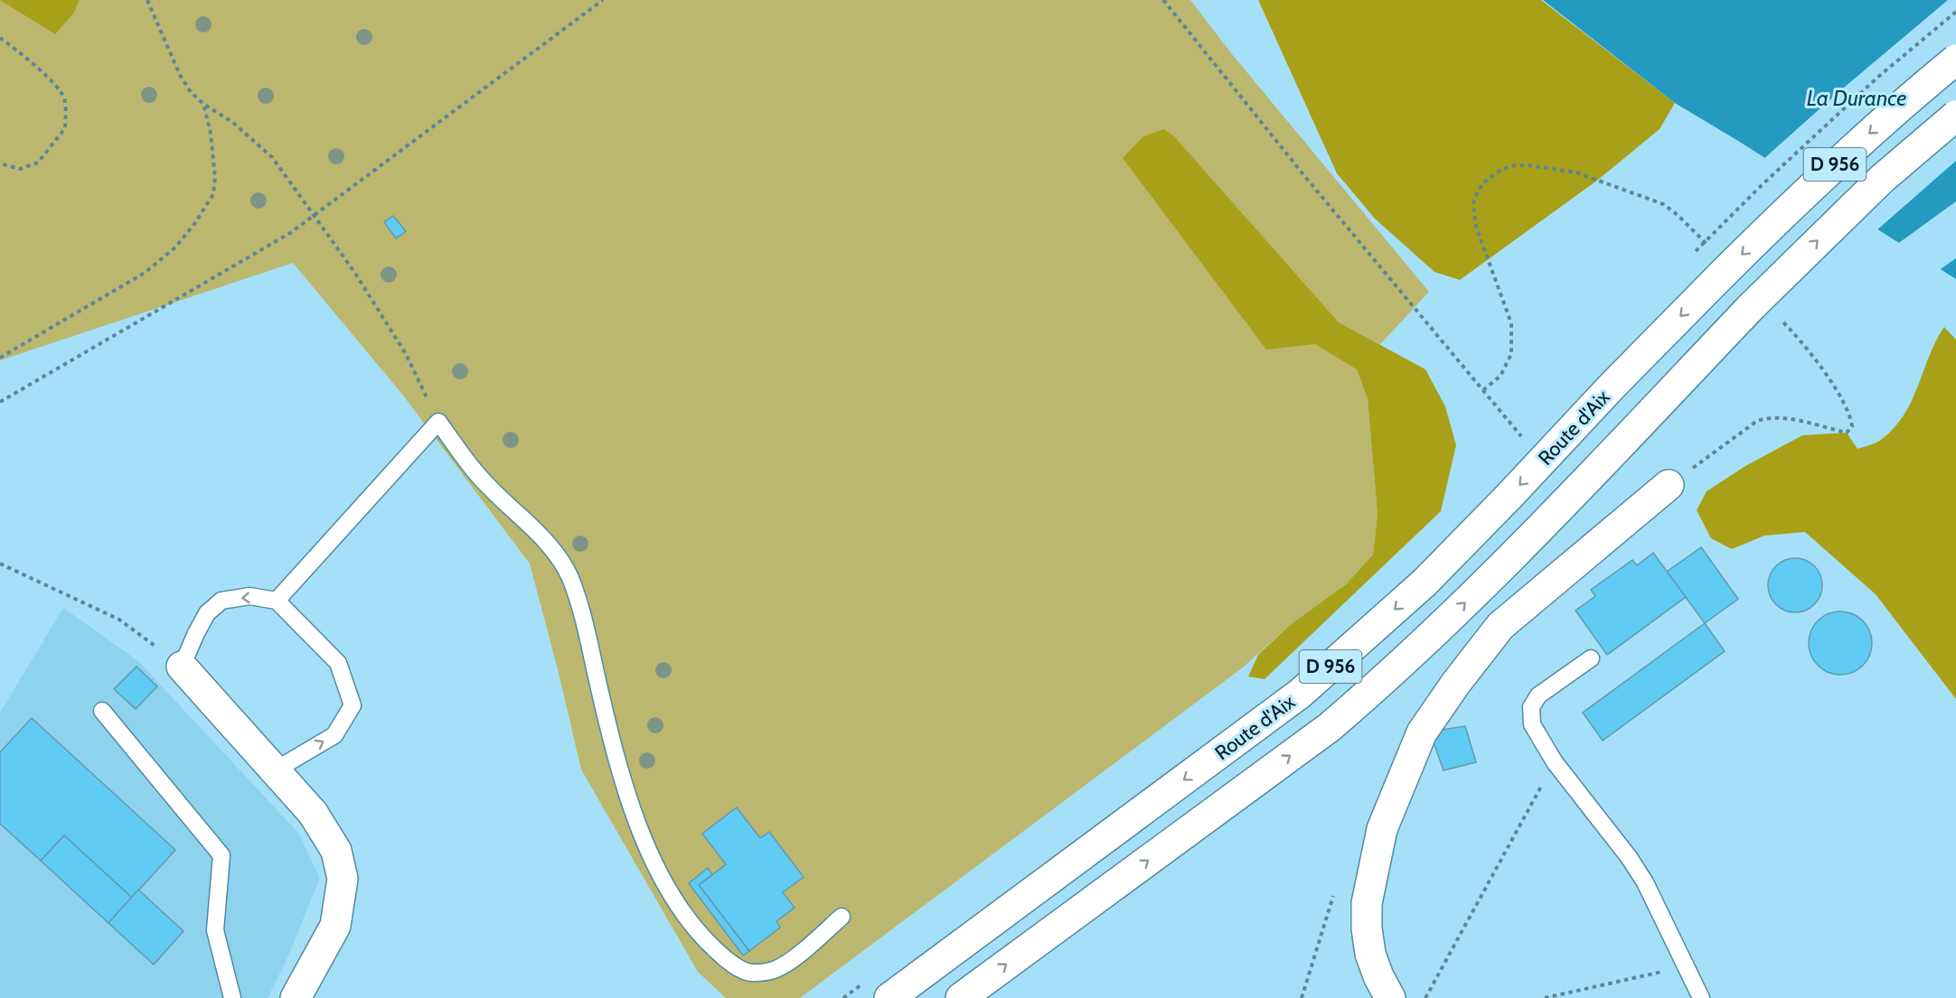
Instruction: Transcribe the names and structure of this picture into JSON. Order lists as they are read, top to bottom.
{
  "streets": {
    "main road": ["D 956", "Route d'Aix"]
  },
  "water": ["La Durance"]
}
